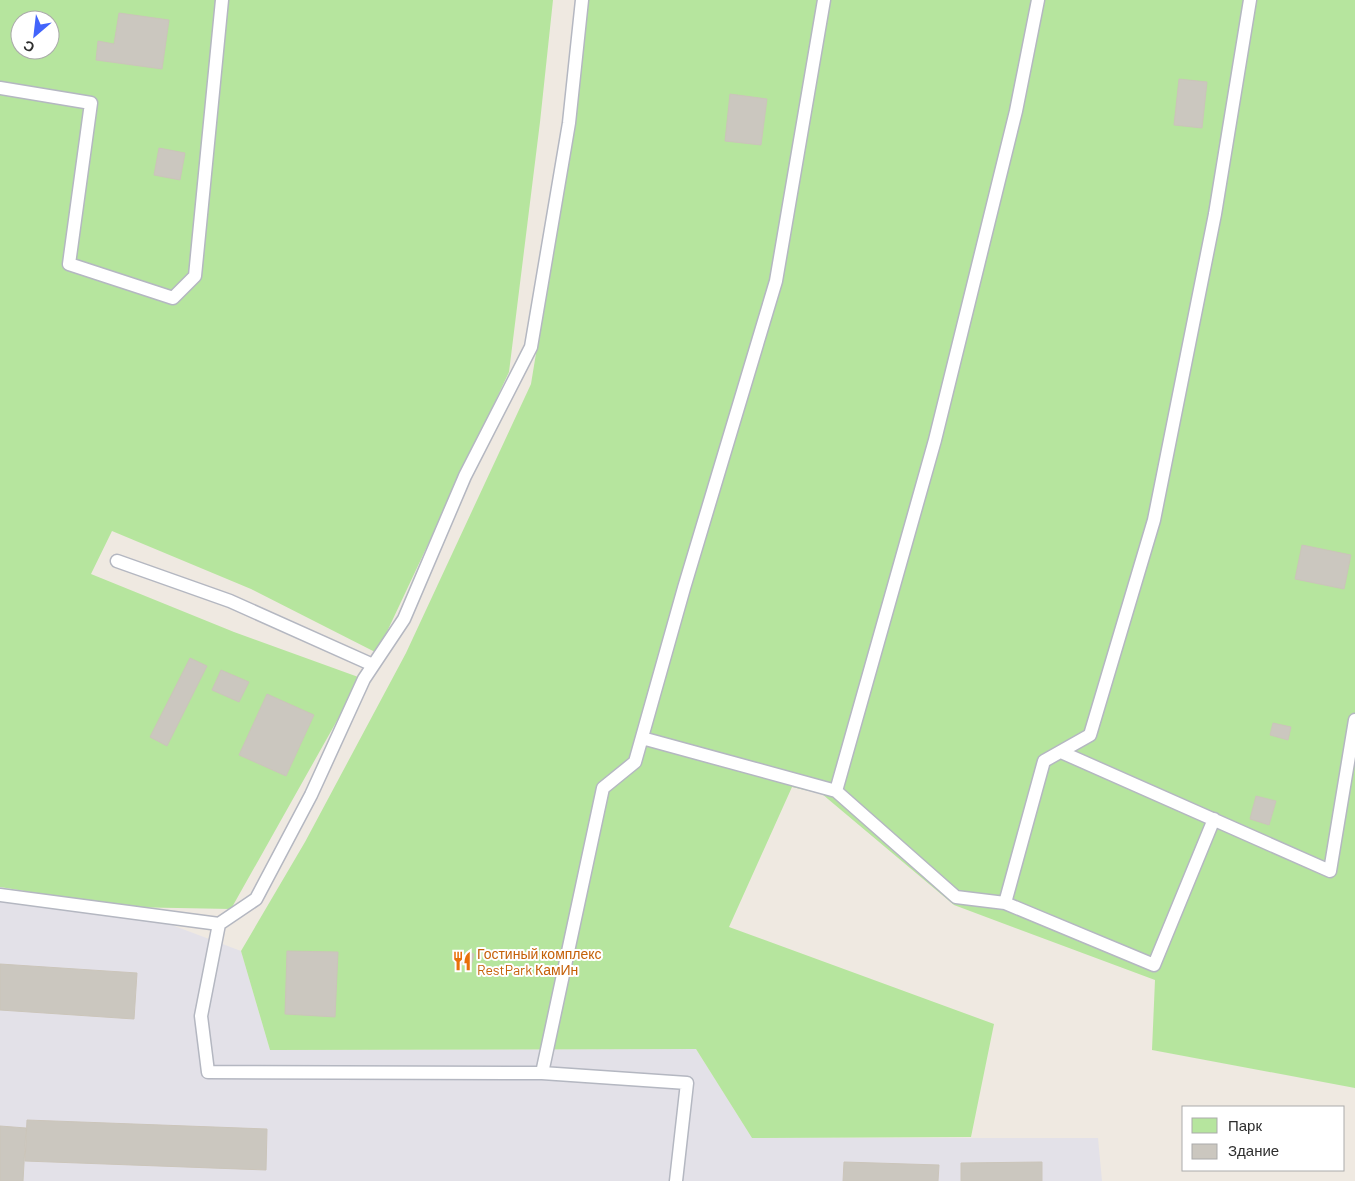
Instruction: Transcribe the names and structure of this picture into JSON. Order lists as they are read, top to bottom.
{
  "places": {
    "restaurant": ["Гостиный комплекс RestPark КамИн"]
  },
  "legend": ["Парк", "Здание"],
  "north": "bottom left"
}
